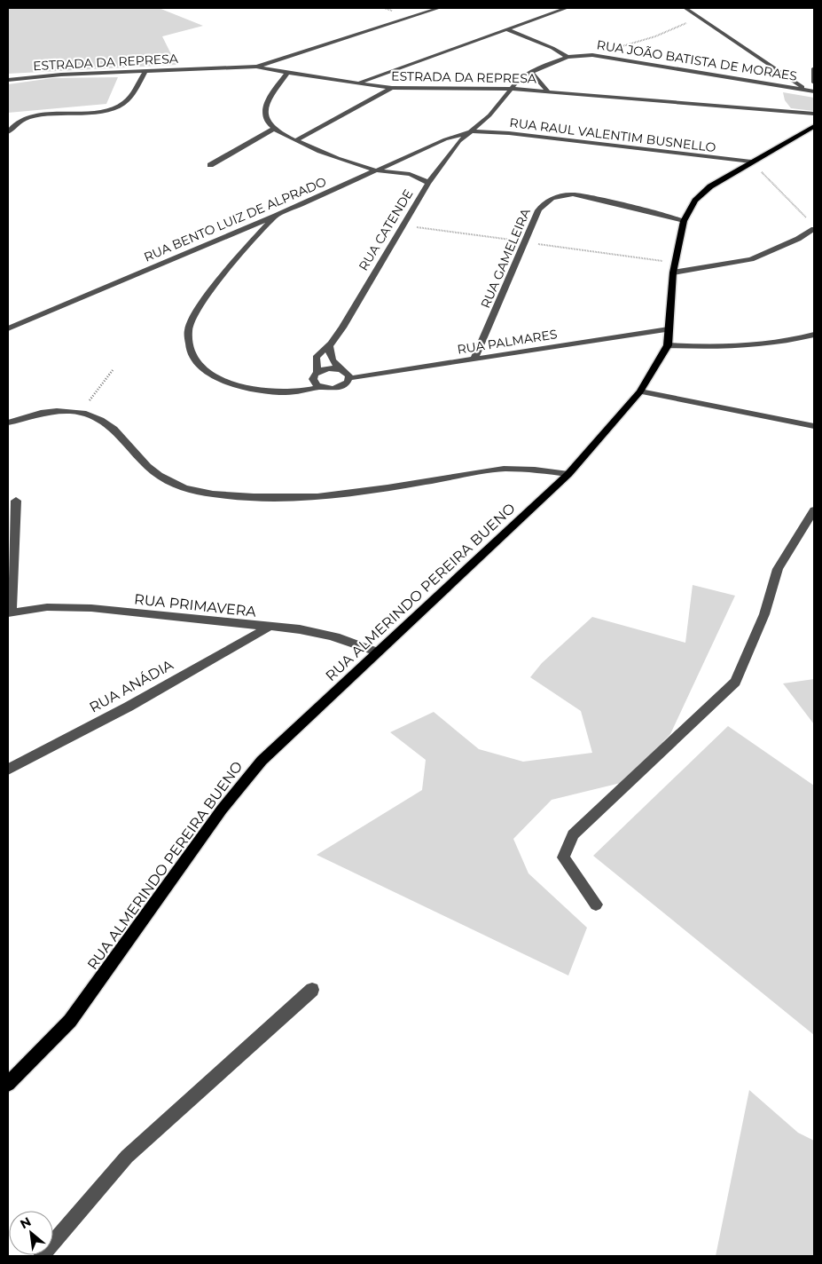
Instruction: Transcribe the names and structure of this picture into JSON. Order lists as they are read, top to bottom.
{
  "streets": {
    "main road": ["RUA ALMERINDO PEREIRA BUENO"],
    "street": [
      "RUA JOÃO BATISTA DE MORAES",
      "ESTRADA DA REPRESA",
      "RUA RAUL VALENTIM BUSNELLO",
      "RUA BENTO LUIZ DE ALPRADO",
      "RUA CATENDE",
      "RUA GAMELEIRA",
      "RUA PALMARES",
      "RUA PRIMAVERA",
      "RUA ANÁDIA"
    ]
  },
  "crossings": [
    ["RUA JOÃO BATISTA DE MORAES", "ESTRADA DA REPRESA"],
    ["RUA JOÃO BATISTA DE MORAES", "RUA RAUL VALENTIM BUSNELLO"],
    ["RUA JOÃO BATISTA DE MORAES", "RUA BENTO LUIZ DE ALPRADO"],
    ["RUA JOÃO BATISTA DE MORAES", "RUA CATENDE"],
    ["RUA RAUL VALENTIM BUSNELLO", "RUA BENTO LUIZ DE ALPRADO"],
    ["RUA RAUL VALENTIM BUSNELLO", "RUA CATENDE"],
    ["RUA RAUL VALENTIM BUSNELLO", "RUA ALMERINDO PEREIRA BUENO"],
    ["RUA BENTO LUIZ DE ALPRADO", "RUA CATENDE"],
    ["RUA BENTO LUIZ DE ALPRADO", "RUA PALMARES"],
    ["RUA GAMELEIRA", "RUA PALMARES"],
    ["RUA GAMELEIRA", "RUA ALMERINDO PEREIRA BUENO"],
    ["RUA PALMARES", "RUA ALMERINDO PEREIRA BUENO"],
    ["RUA ALMERINDO PEREIRA BUENO", "RUA PRIMAVERA"],
    ["RUA PRIMAVERA", "RUA ANÁDIA"]
  ],
  "north": "top left"
}
